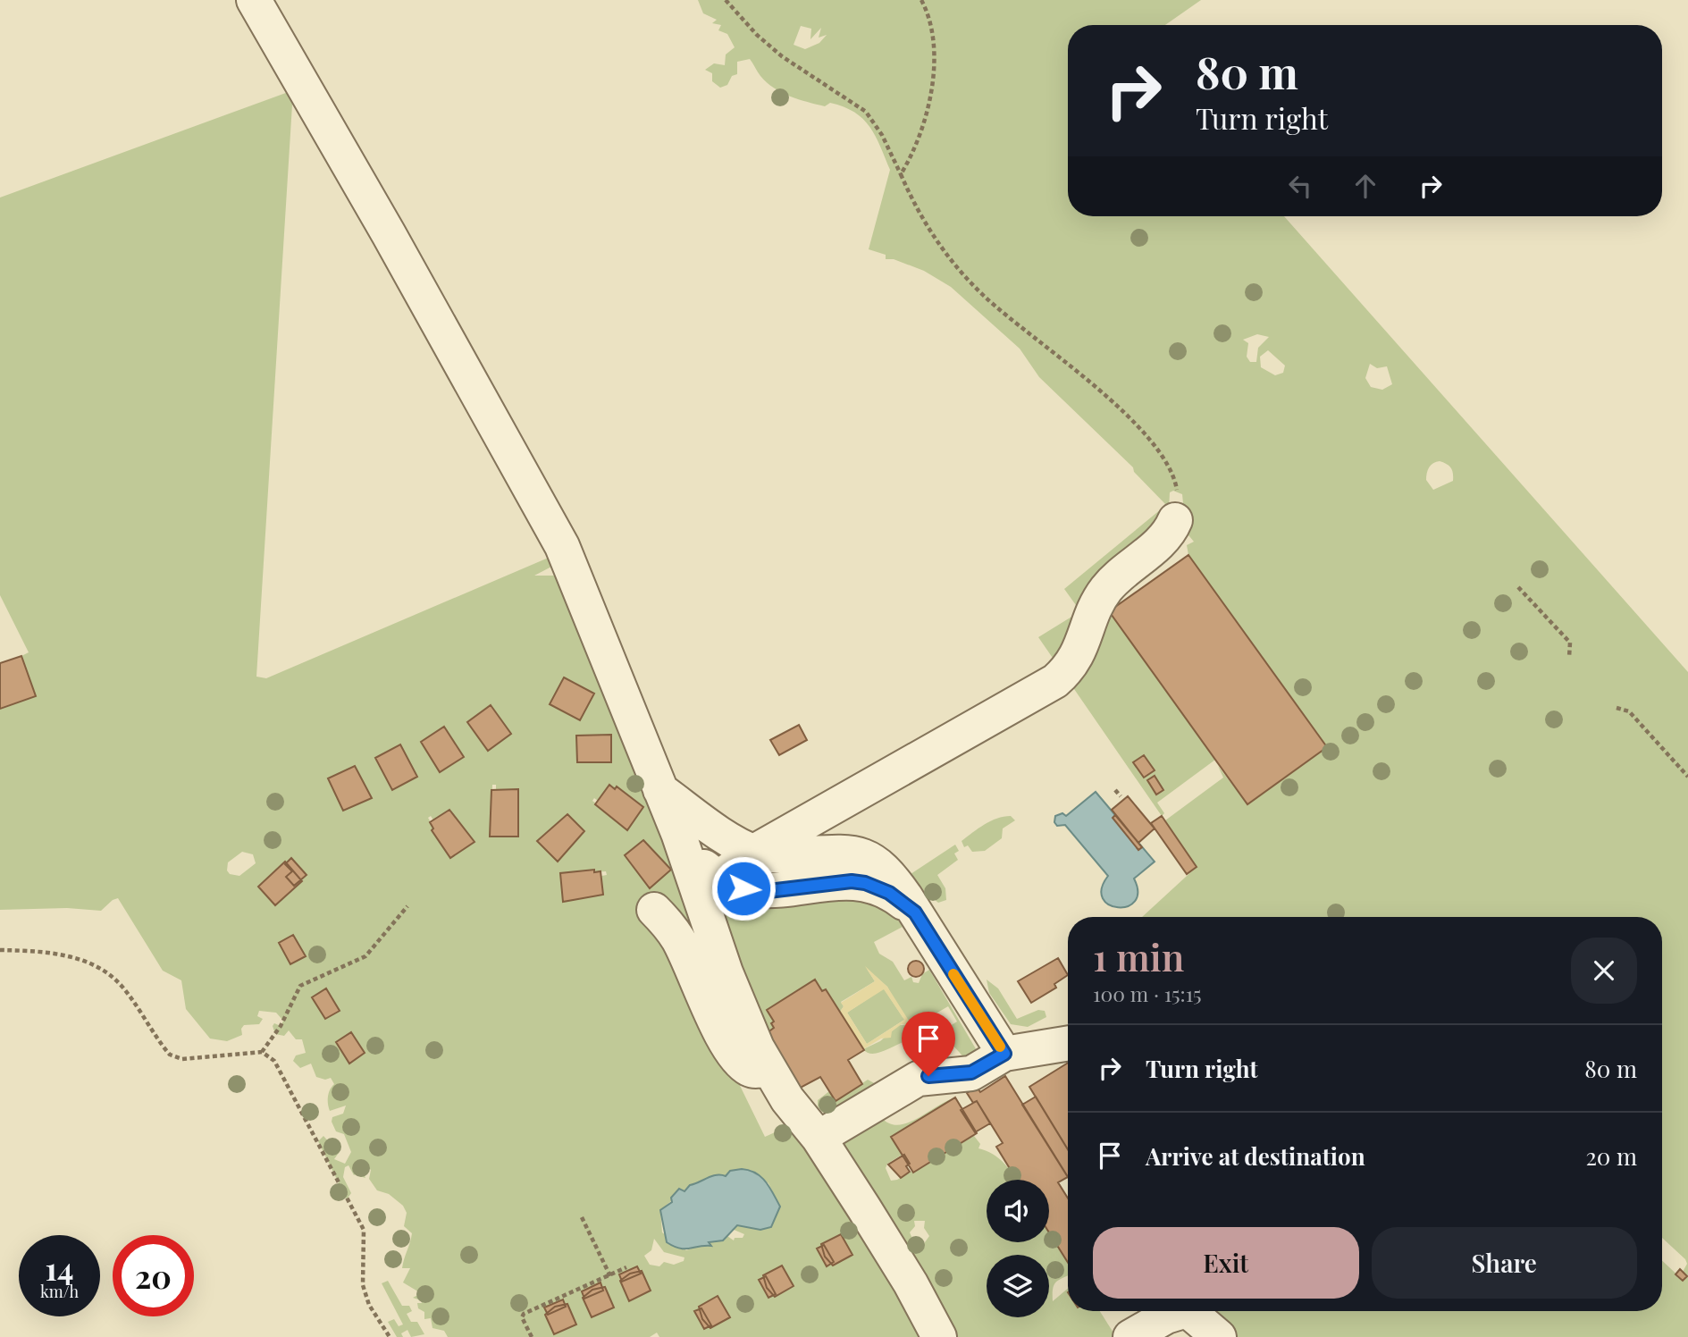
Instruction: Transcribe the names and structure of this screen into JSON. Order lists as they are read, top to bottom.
{
  "page": {
    "turn": ["80 m", "Turn right"],
    "heading": ["1 min", "100 m · 15:15"],
    "list": [
      {
        "name": "Turn right",
        "value": "80 m"
      },
      {
        "name": "Arrive at destination",
        "value": "20 m"
      }
    ],
    "buttons": ["Exit", "Share"],
    "speed": "14 km/h",
    "limit": "20"
  }
}
